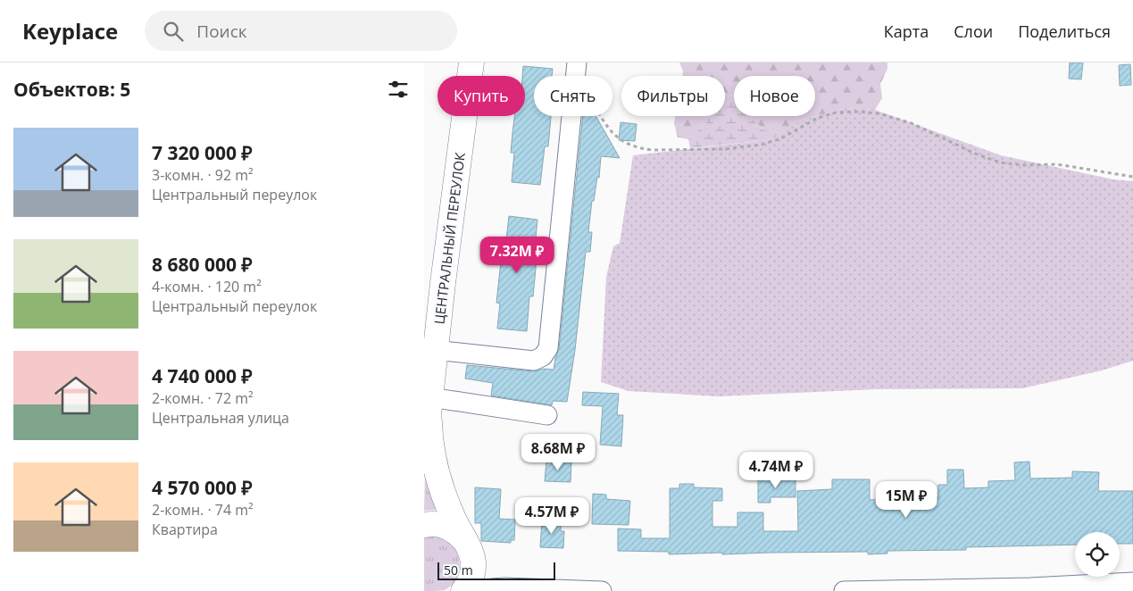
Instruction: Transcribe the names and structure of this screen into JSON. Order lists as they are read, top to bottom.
{
  "streets": {
    "main road": ["ЦЕНТРАЛЬНЫЙ ПЕРЕУЛОК"]
  },
  "scale_bar": "50 m",
  "page": {
    "header": "Keyplace",
    "search": "Поиск",
    "nav": ["Карта", "Слои", "Поделиться"],
    "heading": "Объектов: 5",
    "chip": [
      "Купить",
      "Снять",
      "Фильтры",
      "Новое"
    ],
    "list": [
      {
        "name": "7 320 000 ₽",
        "note": "3-комн. · 92 m² · Центральный переулок"
      },
      {
        "name": "8 680 000 ₽",
        "note": "4-комн. · 120 m² · Центральный переулок"
      },
      {
        "name": "4 740 000 ₽",
        "note": "2-комн. · 72 m² · Центральная улица"
      },
      {
        "name": "4 570 000 ₽",
        "note": "2-комн. · 74 m² · Квартира"
      }
    ],
    "price": [
      "7.32M ₽",
      "8.68M ₽",
      "4.74M ₽",
      "15M ₽",
      "4.57M ₽"
    ],
    "scale": "50 m"
  }
}
